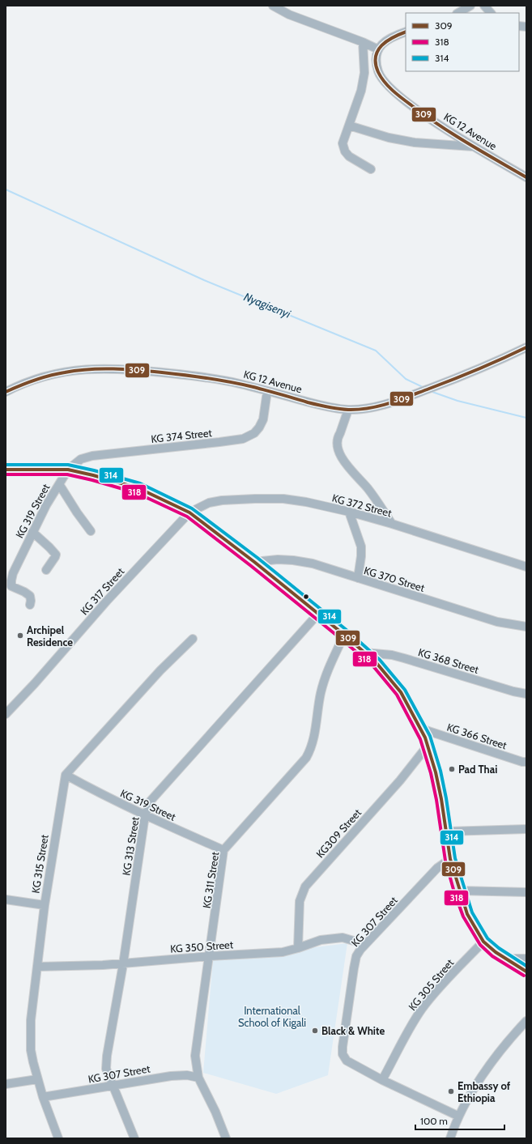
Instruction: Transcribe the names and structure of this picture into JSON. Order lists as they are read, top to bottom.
{
  "streets": {
    "street": [
      "KG 12 Avenue",
      "KG 374 Street",
      "KG 372 Street",
      "KG 319 Street",
      "KG 370 Street",
      "KG 317 Street",
      "KG 368 Street",
      "KG 366 Street",
      "KG309 Street",
      "KG 313 Street",
      "KG 315 Street",
      "KG 311 Street",
      "KG 307 Street",
      "KG 350 Street",
      "KG 305 Street"
    ]
  },
  "crossings": [
    ["KG 12 Avenue", "KG 374 Street"],
    ["KG 374 Street", "KG 319 Street"],
    ["KG 372 Street", "KG 317 Street"],
    ["KG 319 Street", "KG 313 Street"],
    ["KG 319 Street", "KG 315 Street"],
    ["KG 319 Street", "KG 311 Street"],
    ["KG309 Street", "KG 350 Street"],
    ["KG 313 Street", "KG 307 Street"],
    ["KG 313 Street", "KG 350 Street"],
    ["KG 315 Street", "KG 307 Street"],
    ["KG 315 Street", "KG 350 Street"],
    ["KG 311 Street", "KG 307 Street"],
    ["KG 311 Street", "KG 350 Street"],
    ["KG 307 Street", "KG 350 Street"],
    ["KG 307 Street", "KG 305 Street"]
  ],
  "water": ["Nyagisenyi"],
  "parks": ["International School of Kigali"],
  "places": [
    "Archipel Residence",
    "Pad Thai",
    "Black & White",
    "Embassy of Ethiopia"
  ],
  "lines": ["transit line 309", "transit line 314", "transit line 318"],
  "legend": ["309", "318", "314"],
  "scale_bar": "100 m"
}
